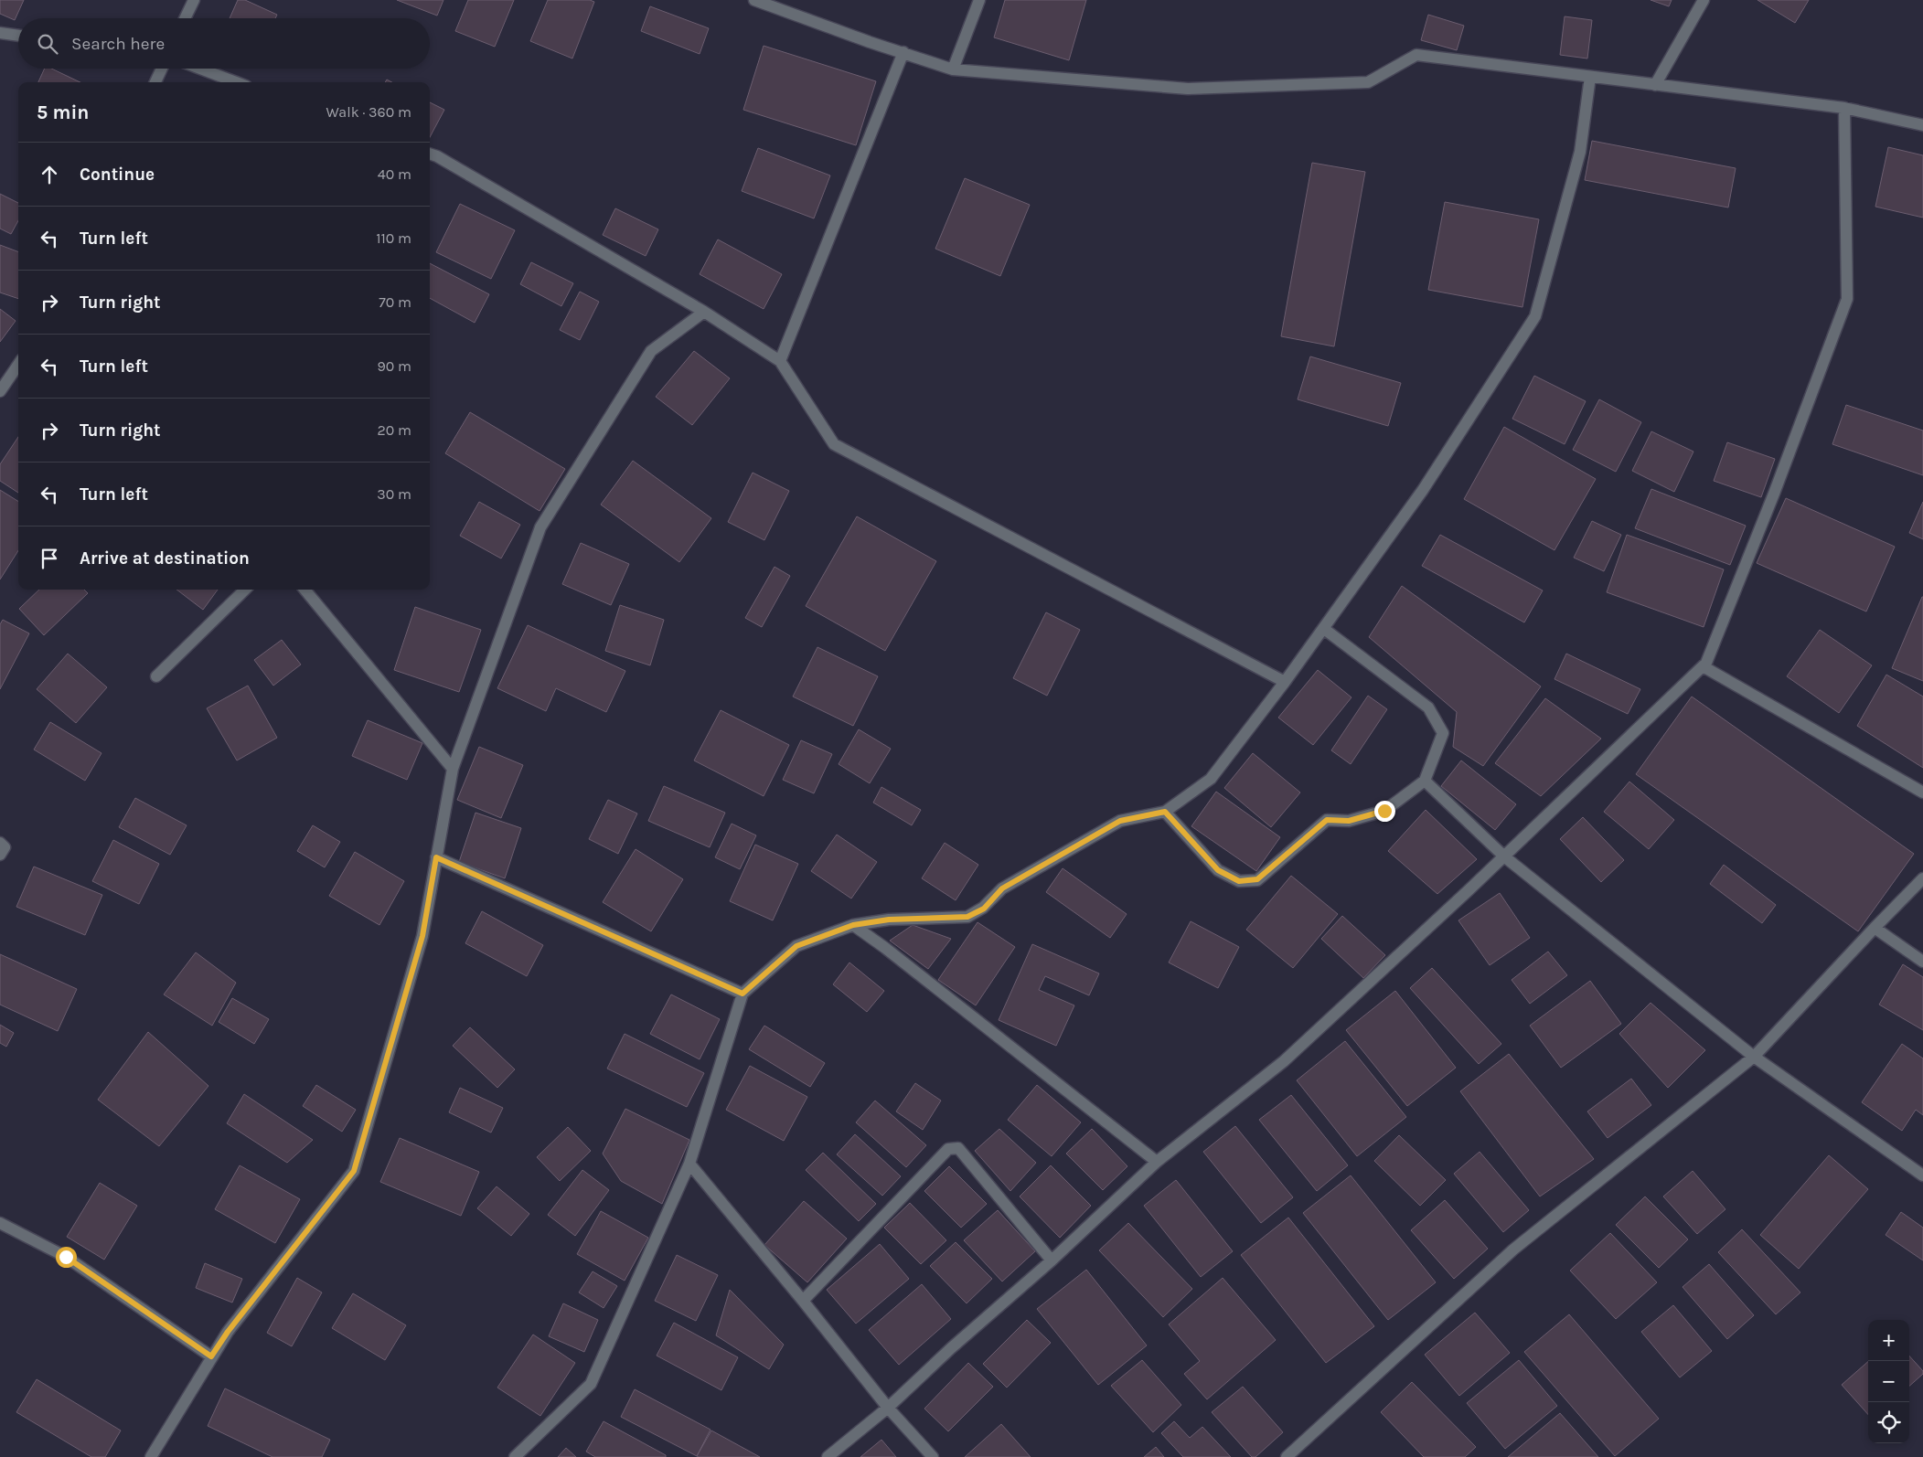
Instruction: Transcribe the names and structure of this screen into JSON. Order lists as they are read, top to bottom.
{
  "page": {
    "search": "Search here",
    "heading": ["5 min", "Walk · 360 m"],
    "list": [
      ["Continue", "40 m"],
      ["Turn left", "110 m"],
      ["Turn right", "70 m"],
      ["Turn left", "90 m"],
      ["Turn right", "20 m"],
      ["Turn left", "30 m"],
      "Arrive at destination"
    ],
    "map_buttons": ["+", "−"]
  }
}
